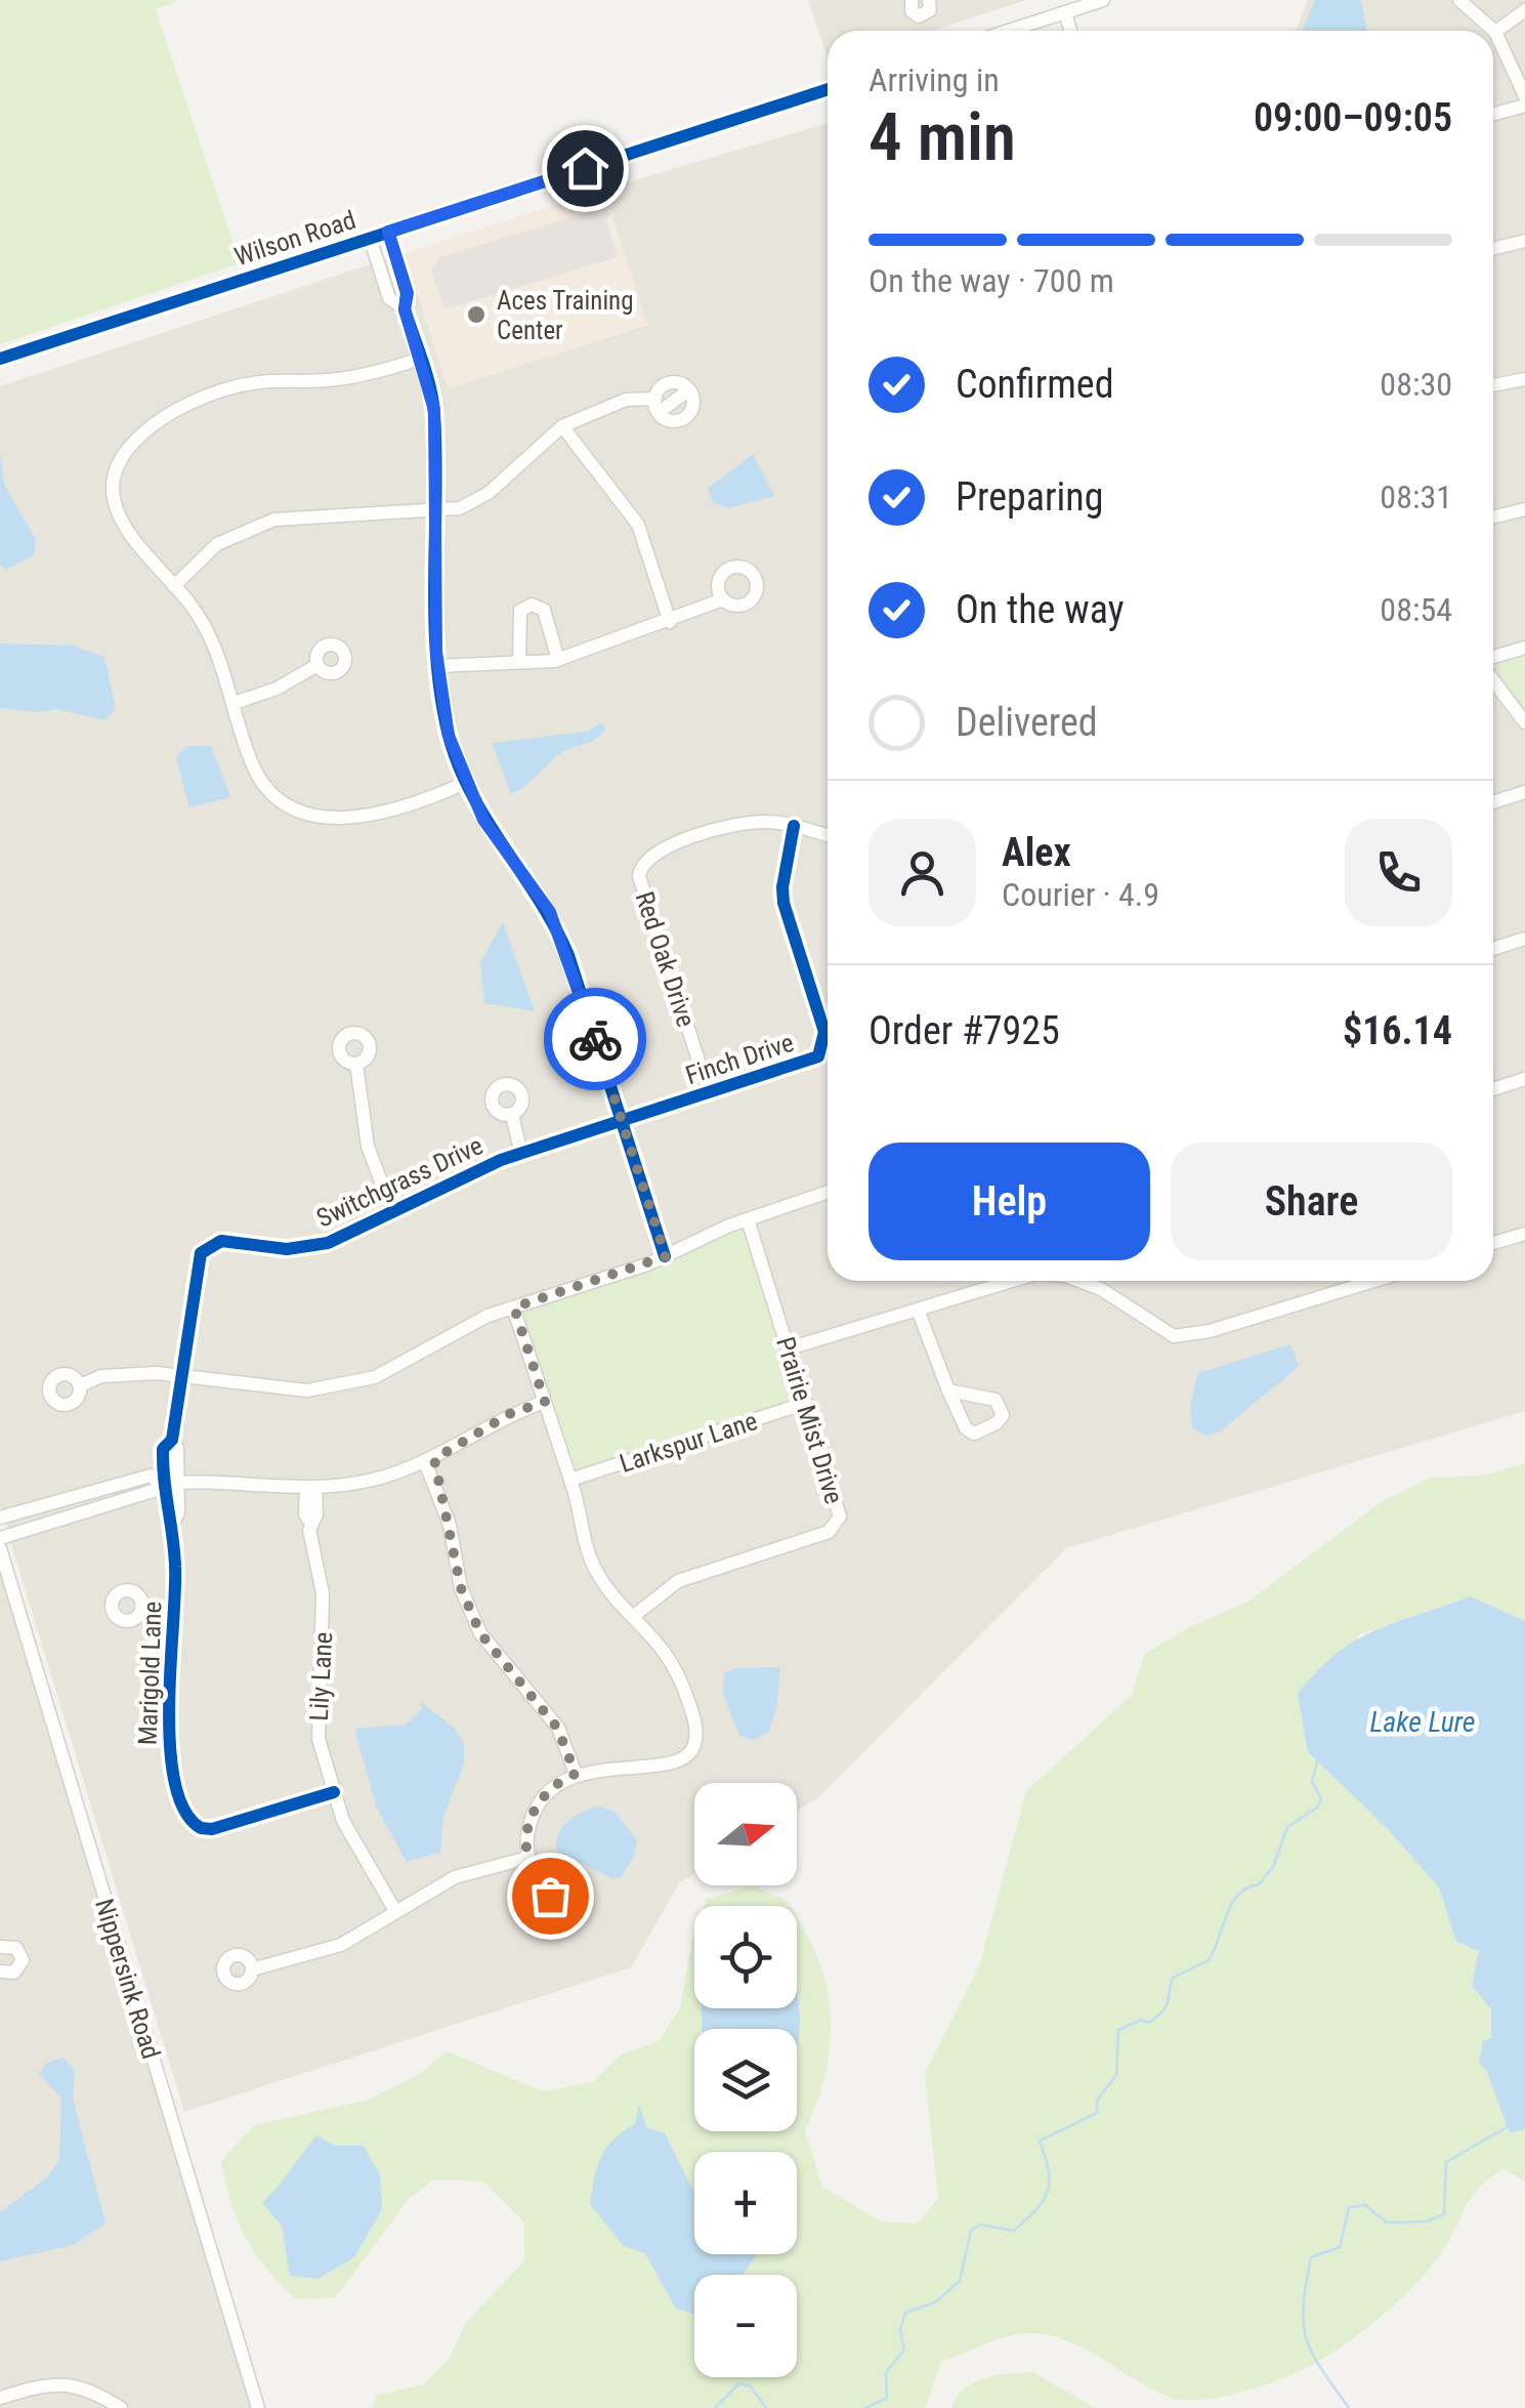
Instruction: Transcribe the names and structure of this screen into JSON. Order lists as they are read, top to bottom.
{
  "streets": {
    "street": [
      "Wilson Road",
      "Red Oak Drive",
      "Finch Drive",
      "Switchgrass Drive",
      "Prairie Mist Drive",
      "Larkspur Lane",
      "Marigold Lane",
      "Lily Lane",
      "Nippersink Road"
    ]
  },
  "crossings": [
    ["Red Oak Drive", "Finch Drive"],
    ["Finch Drive", "Switchgrass Drive"],
    ["Switchgrass Drive", "Marigold Lane"],
    ["Prairie Mist Drive", "Larkspur Lane"],
    ["Marigold Lane", "Lily Lane"]
  ],
  "water": ["Lake Lure"],
  "places": ["Aces Training Center"],
  "north": "right",
  "page": {
    "heading": ["4 min", "Arriving in", "09:00–09:05"],
    "panel": [
      "Alex",
      "Courier · 4.9",
      "Order #7925",
      "$16.14"
    ],
    "bar": "On the way · 700 m",
    "list": [
      ["Confirmed", "08:30"],
      ["Preparing", "08:31"],
      ["On the way", "08:54"],
      "Delivered"
    ],
    "buttons": ["Help", "Share"],
    "map_buttons": ["+", "−"]
  }
}
